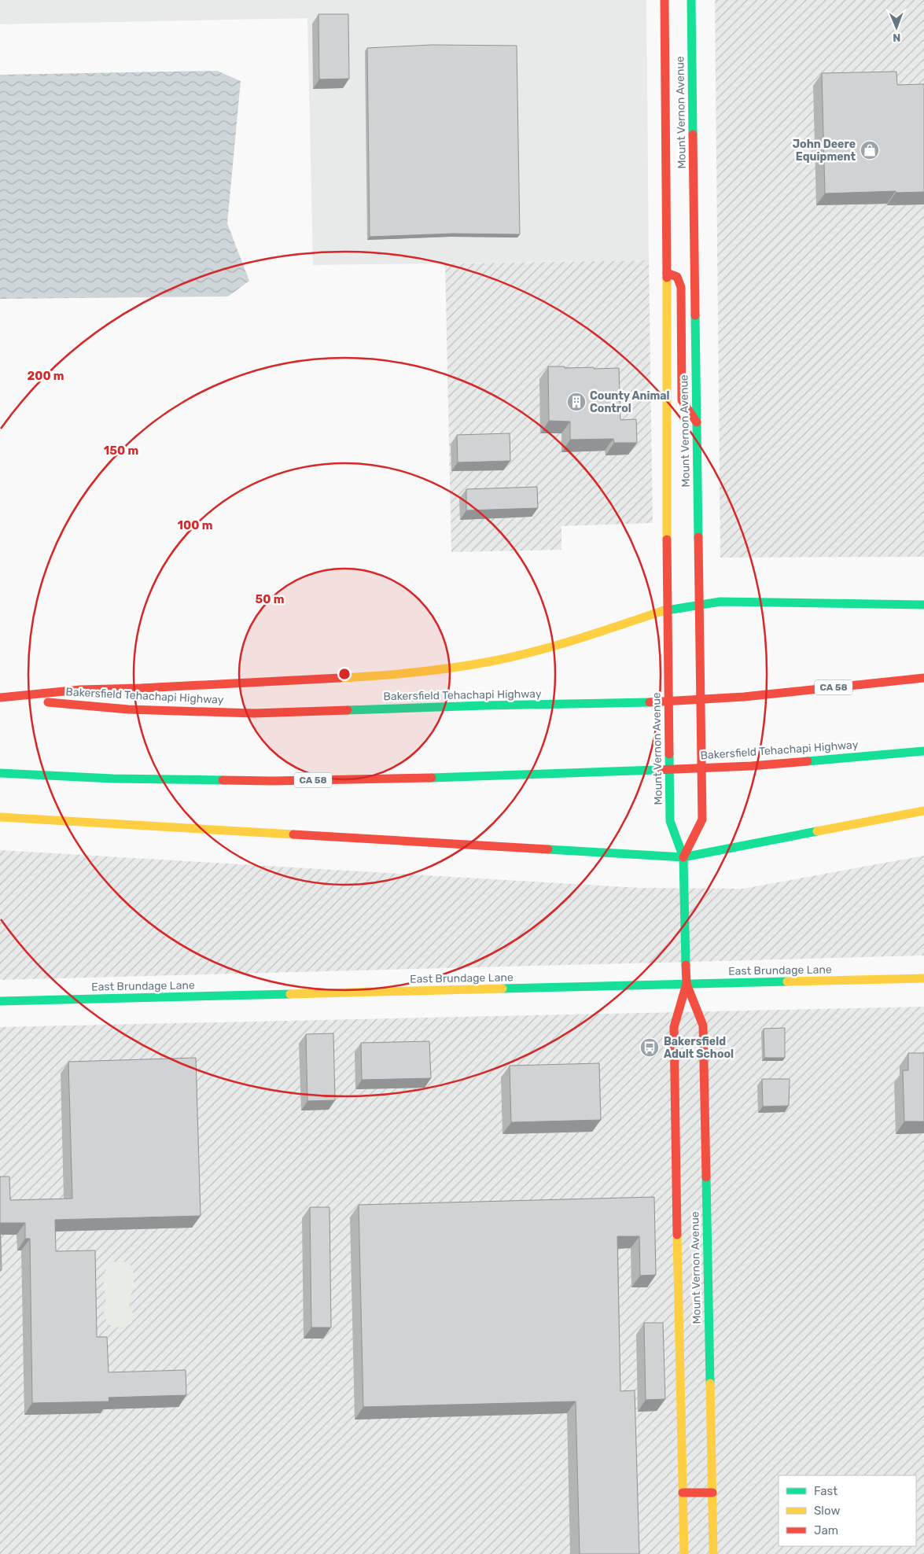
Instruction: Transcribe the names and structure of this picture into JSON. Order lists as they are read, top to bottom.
{
  "streets": {
    "main road": [
      "Mount Vernon Avenue",
      "CA 58",
      "Bakersfield Tehachapi Highway",
      "East Brundage Lane"
    ]
  },
  "crossings": [
    ["Mount Vernon Avenue", "East Brundage Lane"]
  ],
  "places": {
    "shop": ["John Deere Equipment"],
    "building": ["County Animal Control"],
    "bus stop": ["Bakersfield Adult School"]
  },
  "legend": ["Fast", "Slow", "Jam"],
  "north": "bottom",
  "rings": [
    "200 m",
    "150 m",
    "100 m",
    "50 m"
  ]
}
